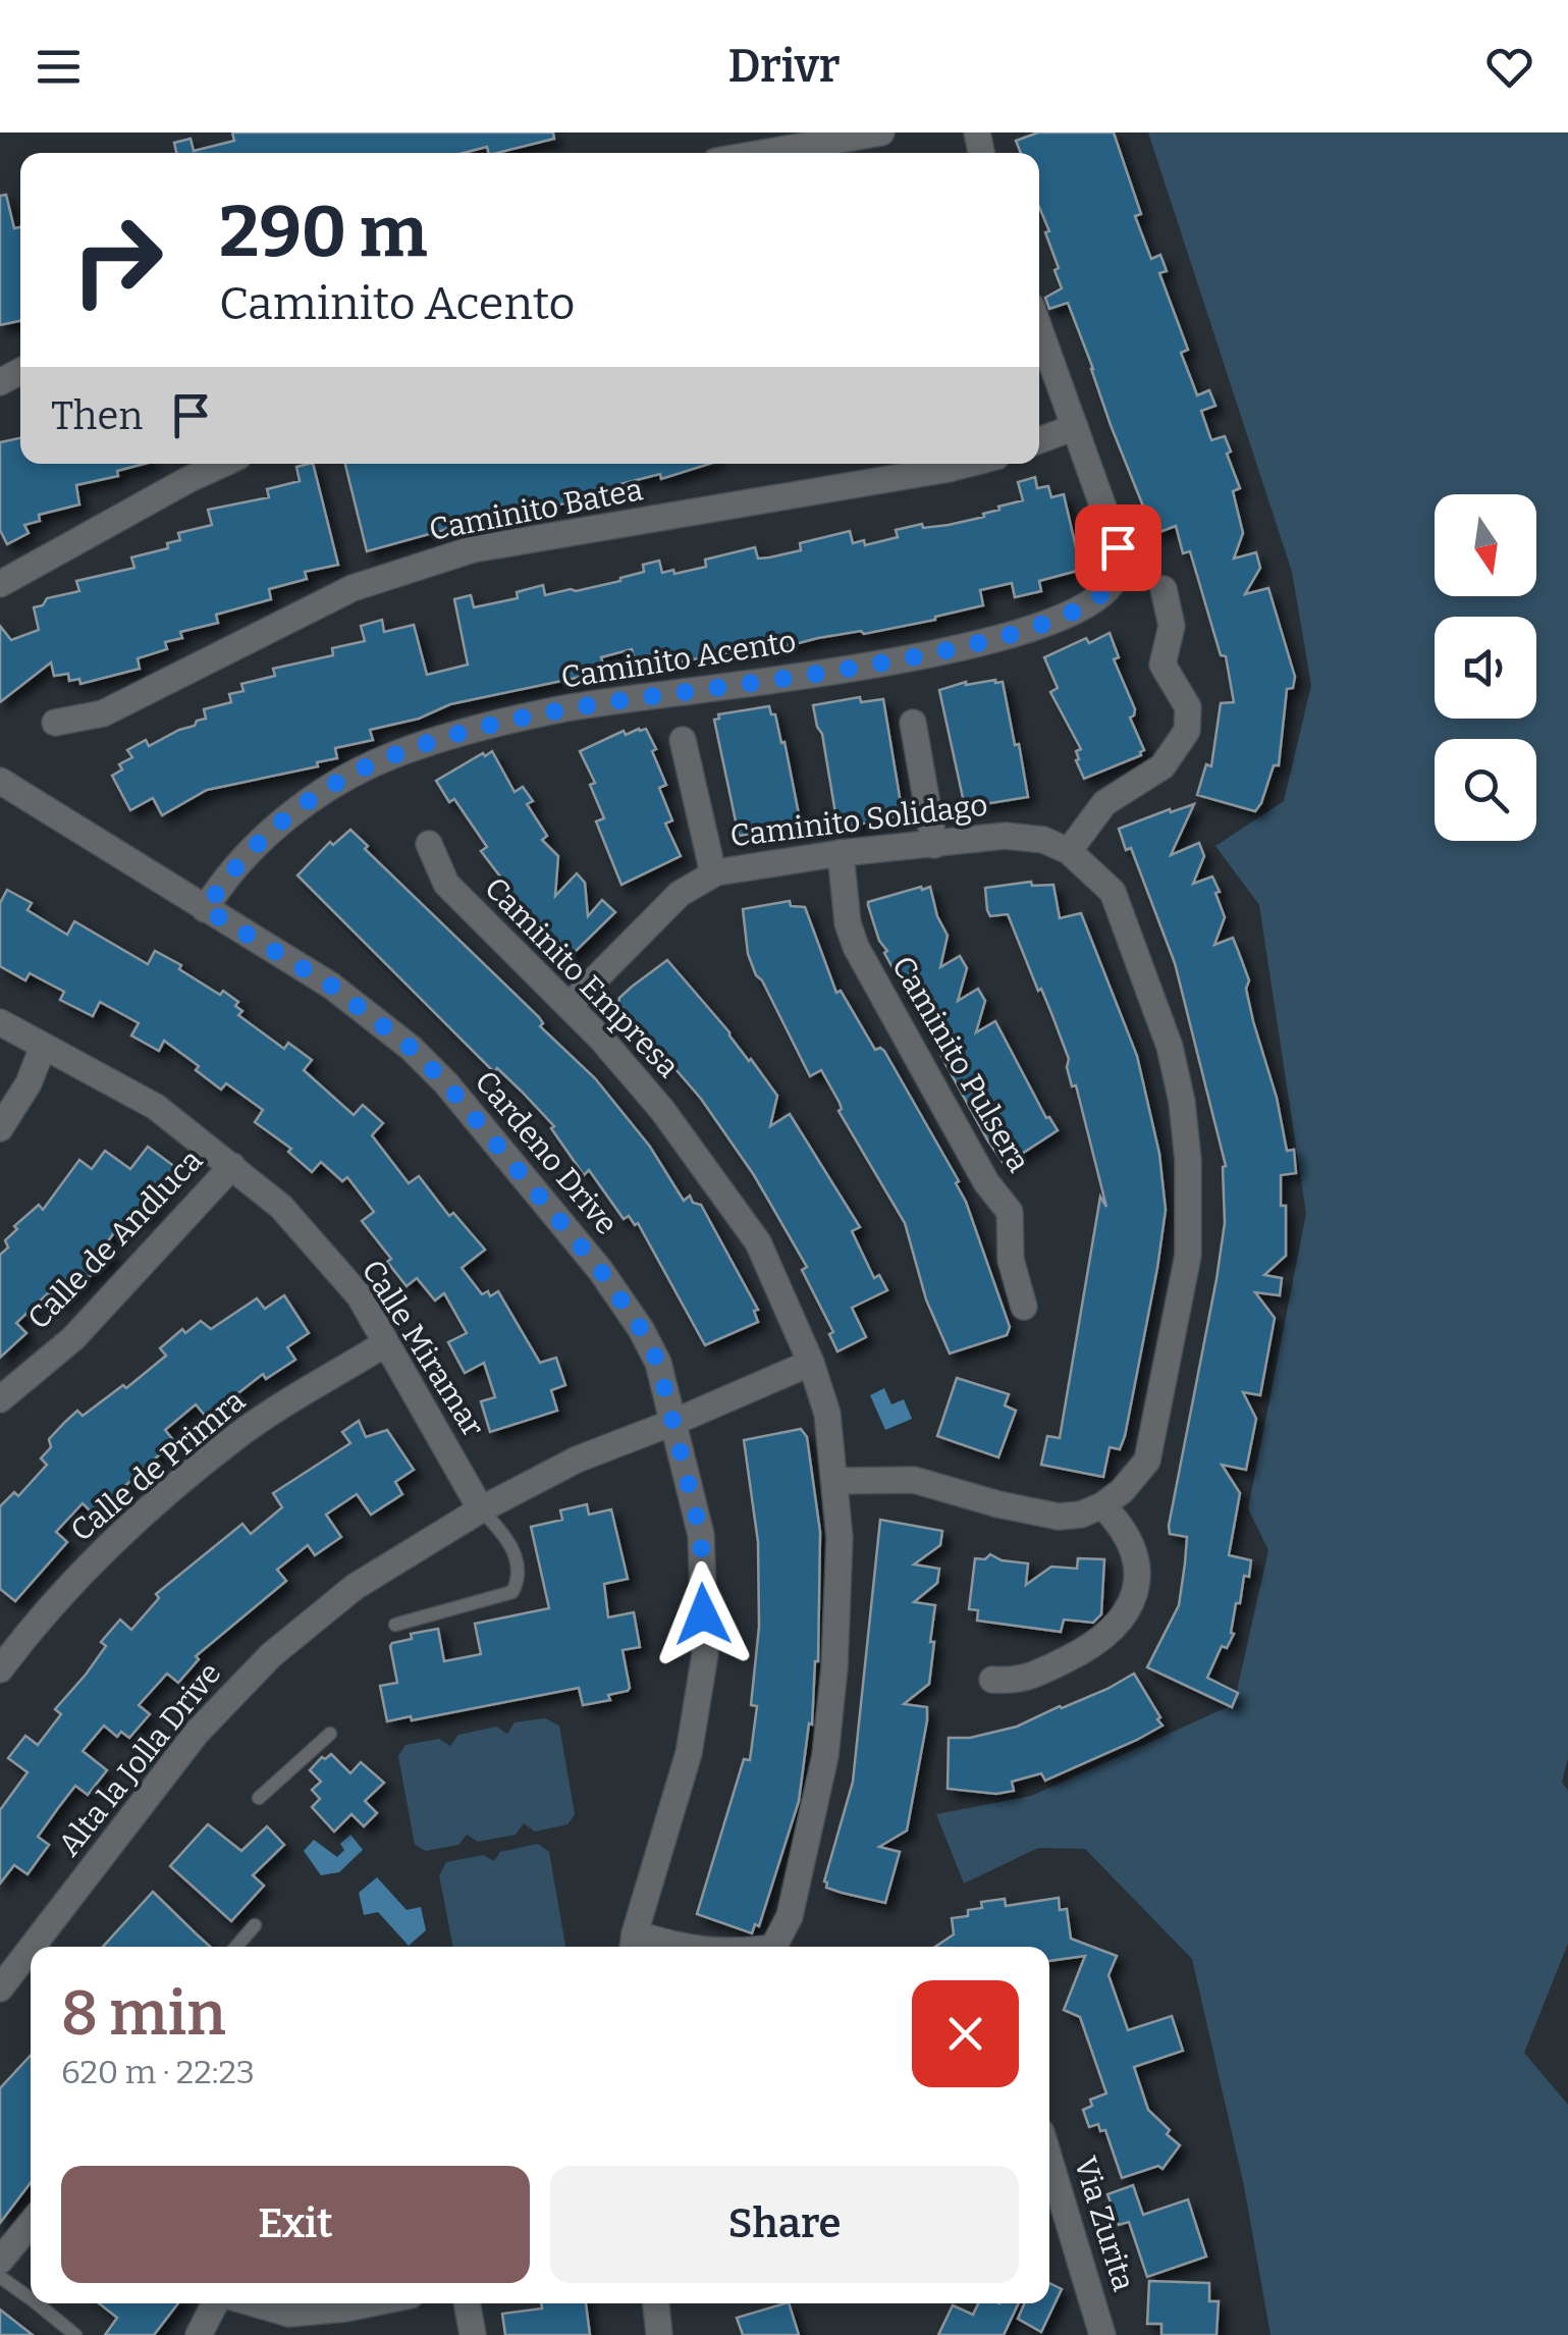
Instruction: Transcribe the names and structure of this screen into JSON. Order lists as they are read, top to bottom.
{
  "streets": {
    "street": [
      "Caminito Batea",
      "Caminito Acento",
      "Caminito Solidago",
      "Caminito Empresa",
      "Caminito Pulsera",
      "Cardeno Drive",
      "Calle de Andluca",
      "Calle Miramar",
      "Calle de Primra",
      "Alta la Jolla Drive",
      "Via Zurita"
    ]
  },
  "crossings": [
    ["Caminito Acento", "Cardeno Drive"],
    ["Caminito Solidago", "Caminito Empresa"],
    ["Caminito Solidago", "Caminito Pulsera"],
    ["Caminito Empresa", "Cardeno Drive"],
    ["Caminito Empresa", "Alta la Jolla Drive"],
    ["Cardeno Drive", "Alta la Jolla Drive"],
    ["Calle de Andluca", "Calle Miramar"],
    ["Calle Miramar", "Calle de Primra"],
    ["Calle Miramar", "Alta la Jolla Drive"]
  ],
  "north": "bottom",
  "page": {
    "header": "Drivr",
    "turn": ["290 m", "Caminito Acento"],
    "then": "Then",
    "heading": ["8 min", "620 m · 22:23"],
    "buttons": ["Exit", "Share"]
  }
}
